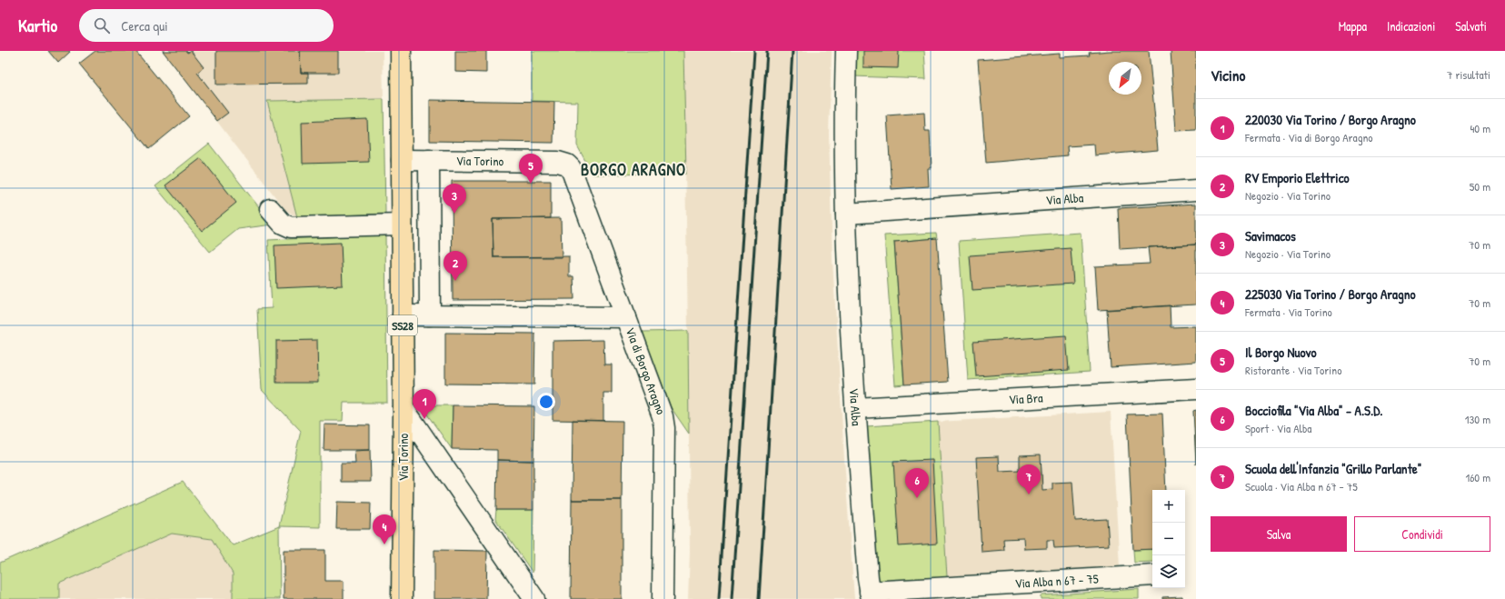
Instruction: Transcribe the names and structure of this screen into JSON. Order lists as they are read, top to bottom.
{
  "streets": {
    "main road": ["Via Torino", "SS28"],
    "street": [
      "Via Alba",
      "Via di Borgo Aragno",
      "Via Bra",
      "Via Alba n 67 - 75"
    ]
  },
  "crossings": [
    ["Via Torino", "Via di Borgo Aragno"],
    ["Via Alba", "Via Bra"],
    ["Via Alba", "Via Alba n 67 - 75"]
  ],
  "districts": ["BORGO ARAGNO"],
  "north": "bottom left",
  "page": {
    "header": "Kartio",
    "search": "Cerca qui",
    "nav": ["Mappa", "Indicazioni", "Salvati"],
    "heading": ["Vicino", "7 risultati"],
    "list": [
      {
        "mark": "1",
        "name": "220030 Via Torino / Borgo Aragno",
        "note": "Fermata · Via di Borgo Aragno",
        "value": "40 m"
      },
      {
        "mark": "2",
        "name": "RV Emporio Elettrico",
        "note": "Negozio · Via Torino",
        "value": "50 m"
      },
      {
        "mark": "3",
        "name": "Savimacos",
        "note": "Negozio · Via Torino",
        "value": "70 m"
      },
      {
        "mark": "4",
        "name": "225030 Via Torino / Borgo Aragno",
        "note": "Fermata · Via Torino",
        "value": "70 m"
      },
      {
        "mark": "5",
        "name": "Il Borgo Nuovo",
        "note": "Ristorante · Via Torino",
        "value": "70 m"
      },
      {
        "mark": "6",
        "name": "Bocciofila \"Via Alba\" - A.S.D.",
        "note": "Sport · Via Alba",
        "value": "130 m"
      },
      {
        "mark": "7",
        "name": "Scuola dell'Infanzia \"Grillo Parlante\"",
        "note": "Scuola · Via Alba n 67 - 75",
        "value": "160 m"
      }
    ],
    "pins": [
      "5",
      "3",
      "2",
      "1",
      "7",
      "6",
      "4"
    ],
    "map_buttons": ["+", "−"],
    "buttons": ["Salva", "Condividi"]
  }
}
